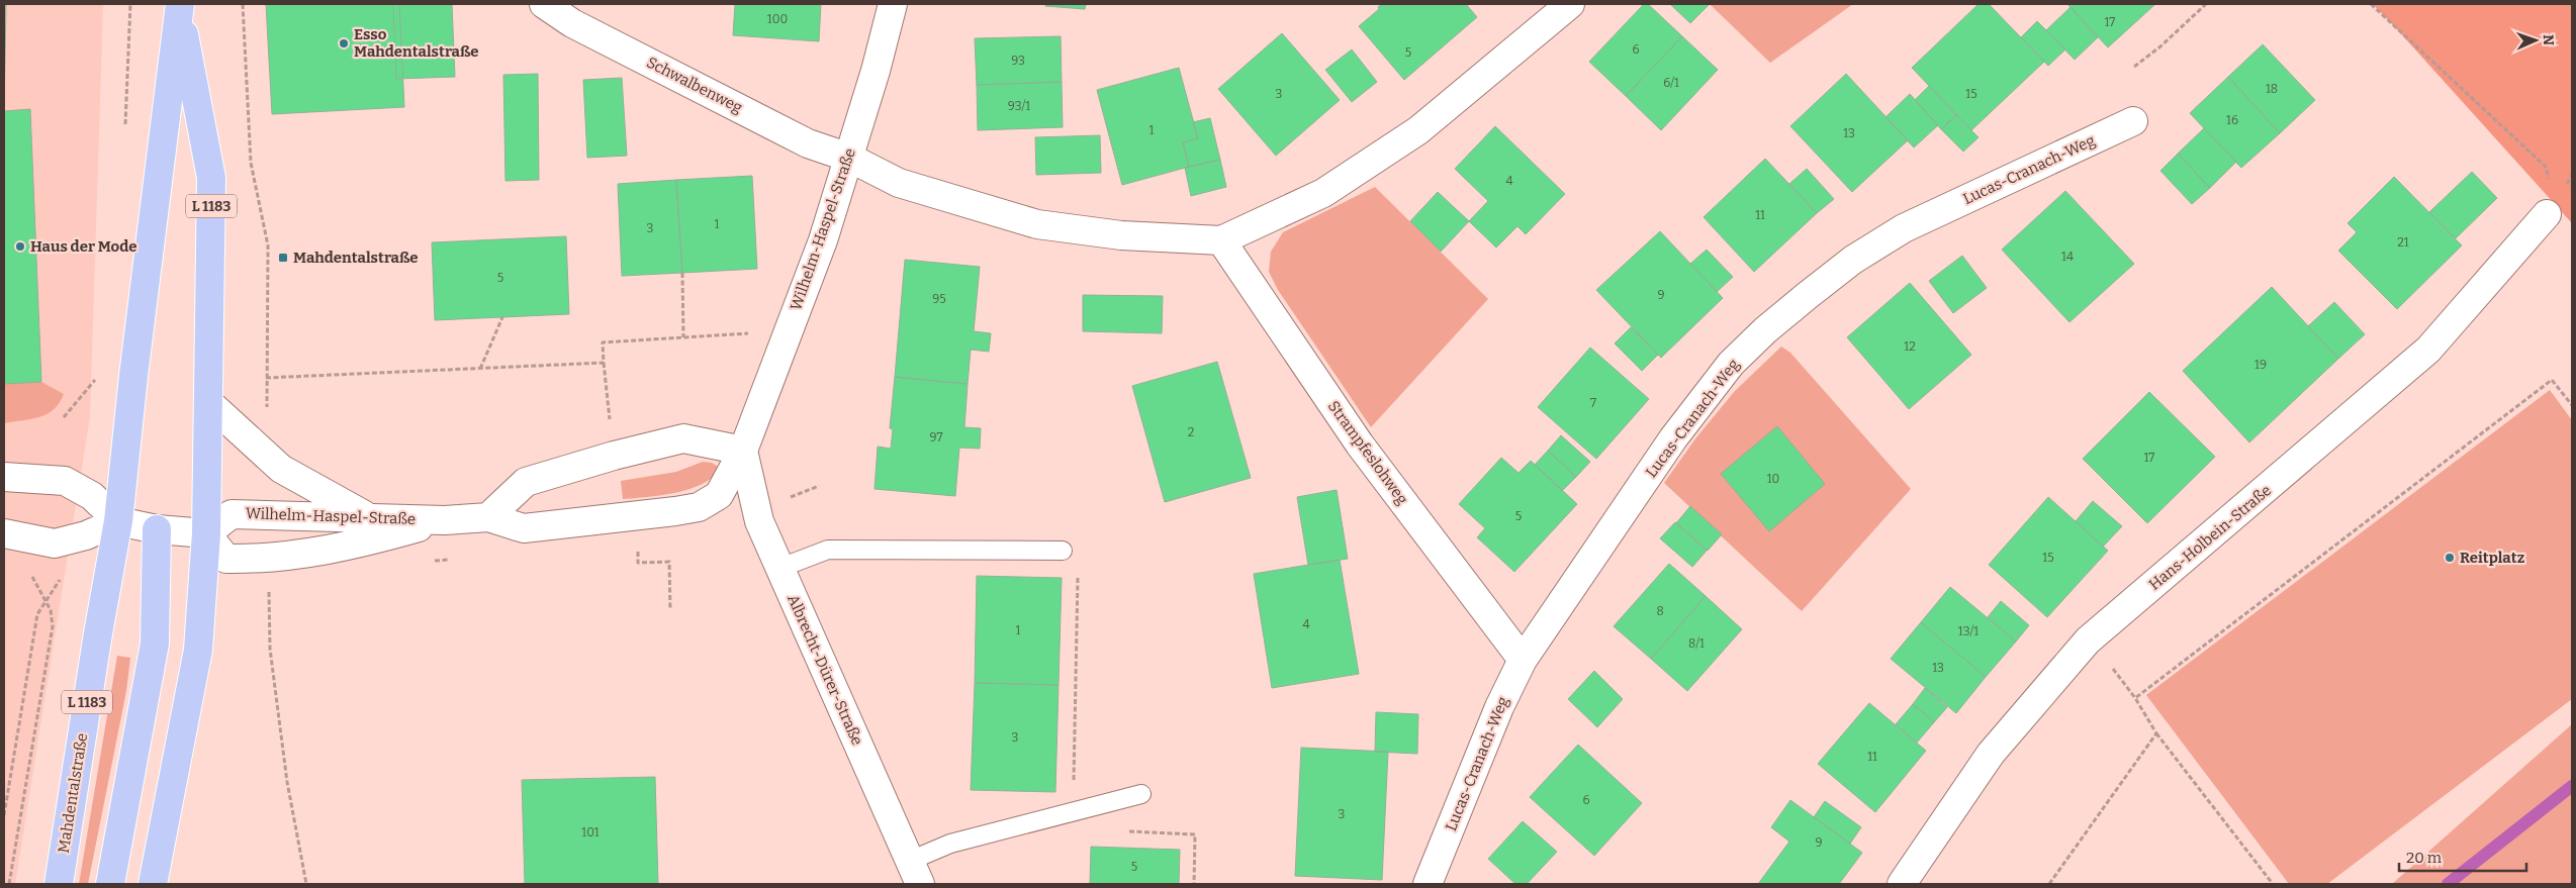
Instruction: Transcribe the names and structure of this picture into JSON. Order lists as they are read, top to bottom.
{
  "streets": {
    "main road": ["L 1183", "Mahdentalstraße"],
    "street": [
      "Schwalbenweg",
      "Lucas-Cranach-Weg",
      "Wilhelm-Haspel-Straße",
      "Strampfeslohweg",
      "Hans-Holbein-Straße",
      "Albrecht-Dürer-Straße"
    ]
  },
  "crossings": [
    ["Schwalbenweg", "Wilhelm-Haspel-Straße"],
    ["Schwalbenweg", "Strampfeslohweg"],
    ["Lucas-Cranach-Weg", "Strampfeslohweg"],
    ["Wilhelm-Haspel-Straße", "Albrecht-Dürer-Straße"],
    ["Wilhelm-Haspel-Straße", "Mahdentalstraße"]
  ],
  "places": {
    "other": ["Esso Mahdentalstraße", "Haus der Mode", "Reitplatz"],
    "transit": ["Mahdentalstraße"]
  },
  "house_numbers": [
    "100",
    "17",
    "6",
    "5",
    "93",
    "6/1",
    "18",
    "3",
    "15",
    "93/1",
    "16",
    "1",
    "13",
    "4",
    "11",
    "1",
    "3",
    "21",
    "14",
    "5",
    "9",
    "95",
    "12",
    "19",
    "7",
    "2",
    "97",
    "17",
    "10",
    "5",
    "15",
    "8",
    "4",
    "1",
    "13/1",
    "8/1",
    "13",
    "3",
    "11",
    "6",
    "3",
    "101",
    "9",
    "5"
  ],
  "scale_bar": "20 m",
  "north": "right"
}
